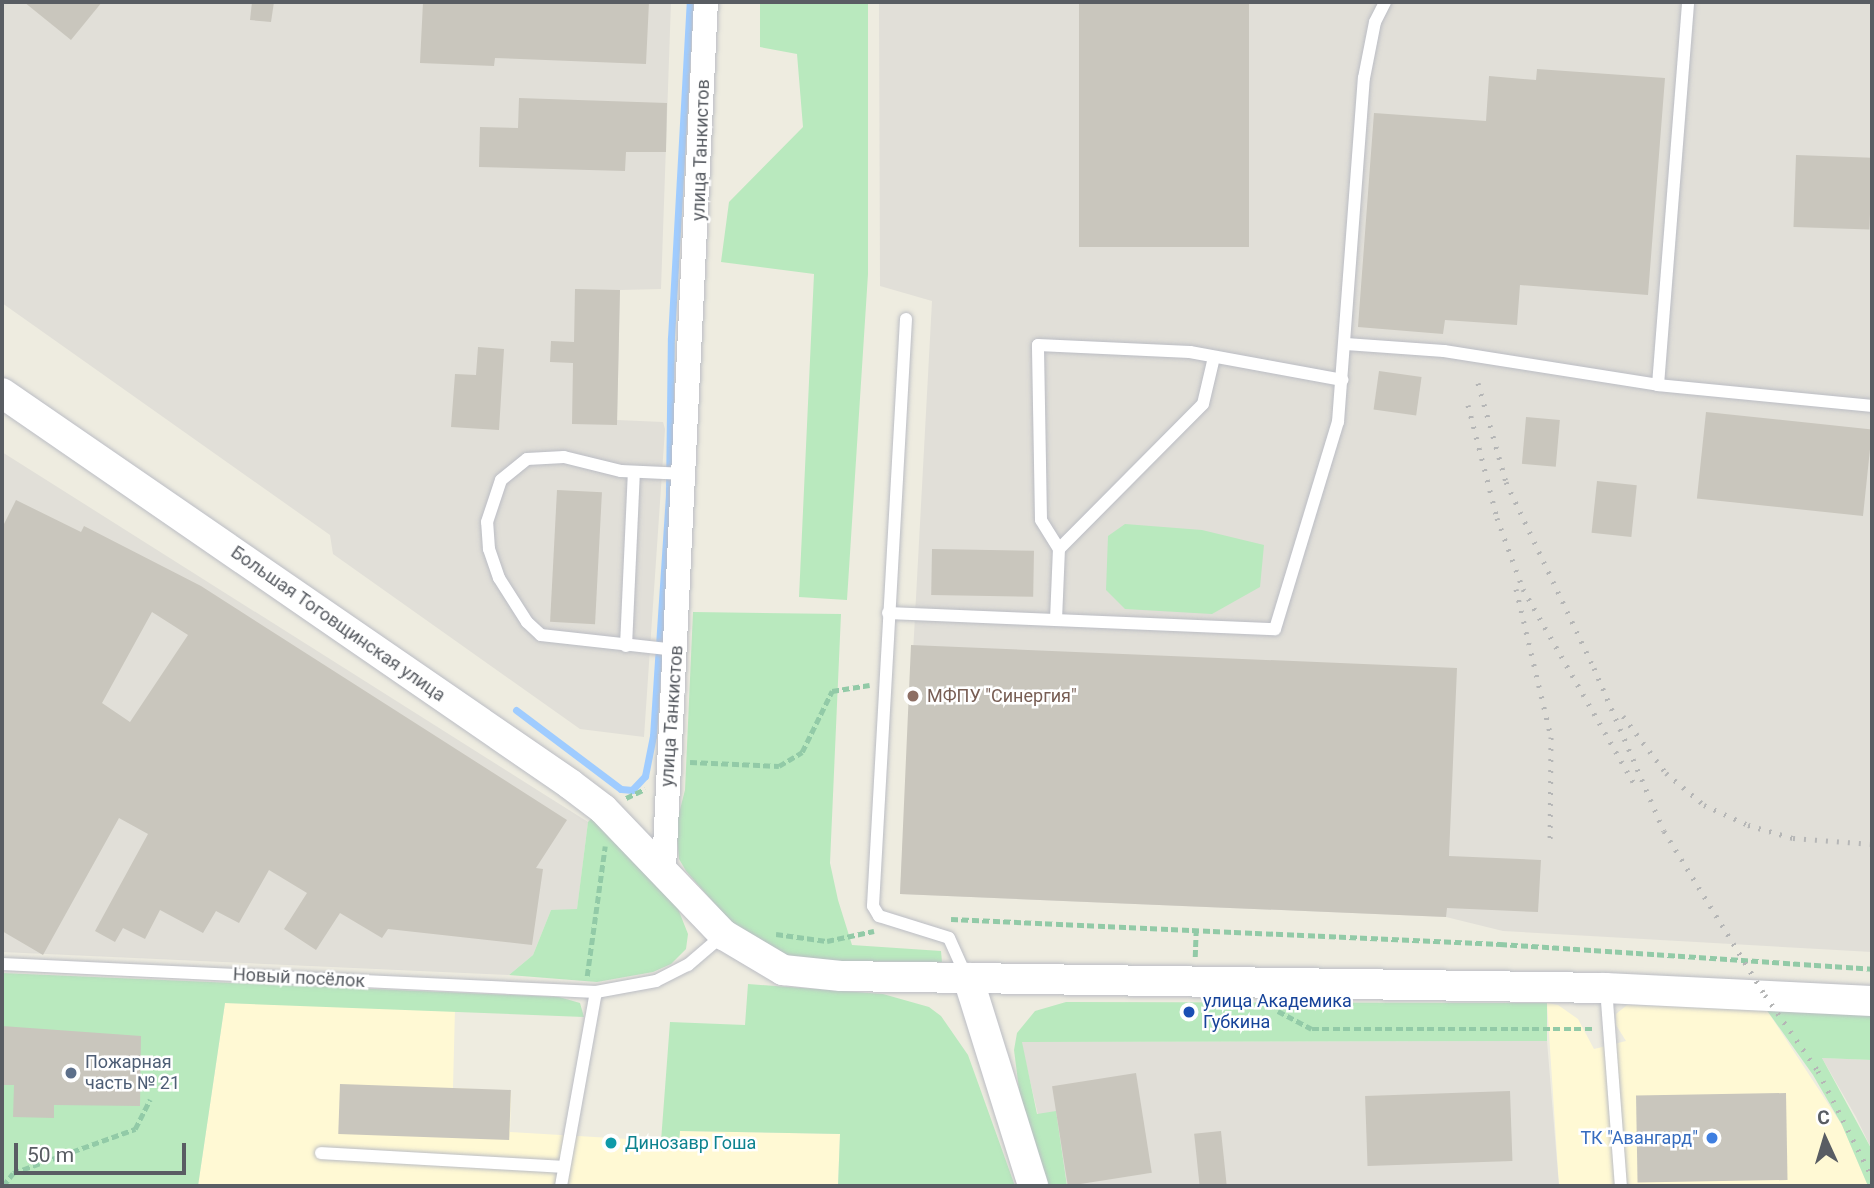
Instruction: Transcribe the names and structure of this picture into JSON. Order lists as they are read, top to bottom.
{
  "streets": {
    "street": ["улица Танкистов", "Большая Тоговщинская улица"],
    "lane": ["Новый посёлок"]
  },
  "crossings": [
    ["улица Танкистов", "Большая Тоговщинская улица"]
  ],
  "places": [
    "МФПУ \"Синергия\"",
    "улица Академика Губкина",
    "Пожарная часть № 21",
    "ТК \"Авангард\"",
    "Динозавр Гоша"
  ],
  "scale_bar": "50 m",
  "north": "top"
}
